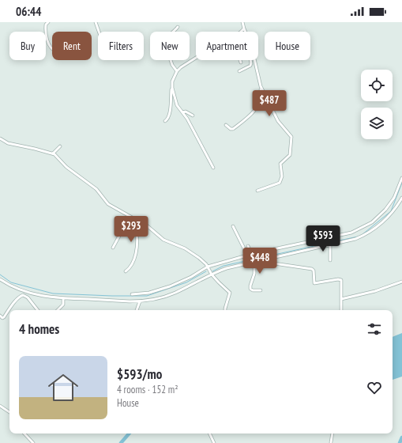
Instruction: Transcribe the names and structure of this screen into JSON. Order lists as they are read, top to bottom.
{
  "page": {
    "status": "06:44",
    "chip": [
      "Buy",
      "Rent",
      "Filters",
      "New",
      "Apartment",
      "House"
    ],
    "price": [
      "$487",
      "$293",
      "$593",
      "$448"
    ],
    "heading": "4 homes",
    "list": [
      {
        "name": "$593/mo",
        "note": "4 rooms · 152 m² · House"
      }
    ]
  }
}
